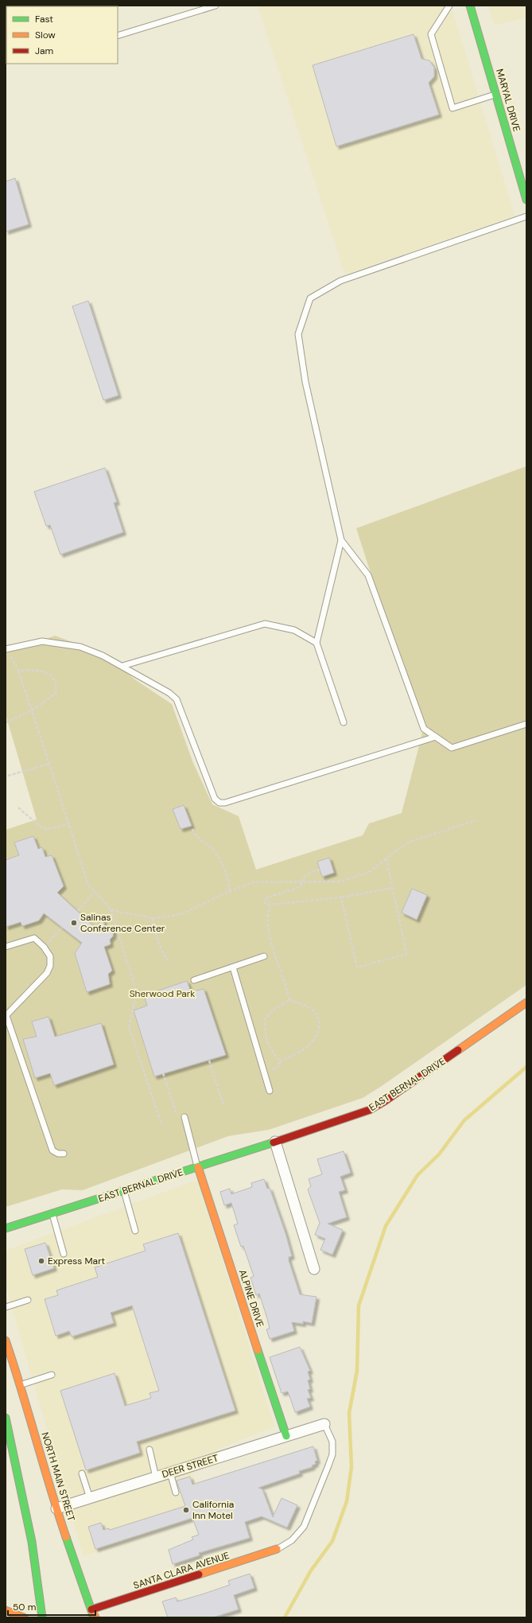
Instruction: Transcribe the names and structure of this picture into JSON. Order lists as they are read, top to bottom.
{
  "streets": {
    "main road": [
      "MARYAL DRIVE",
      "EAST BERNAL DRIVE",
      "ALPINE DRIVE",
      "NORTH MAIN STREET",
      "SANTA CLARA AVENUE"
    ],
    "street": ["DEER STREET"]
  },
  "crossings": [
    ["EAST BERNAL DRIVE", "ALPINE DRIVE"],
    ["ALPINE DRIVE", "DEER STREET"],
    ["DEER STREET", "NORTH MAIN STREET"],
    ["NORTH MAIN STREET", "SANTA CLARA AVENUE"]
  ],
  "parks": ["Sherwood Park"],
  "places": ["Salinas Conference Center", "Express Mart", "California Inn Motel"],
  "legend": ["Fast", "Slow", "Jam"],
  "scale_bar": "50 m"
}
